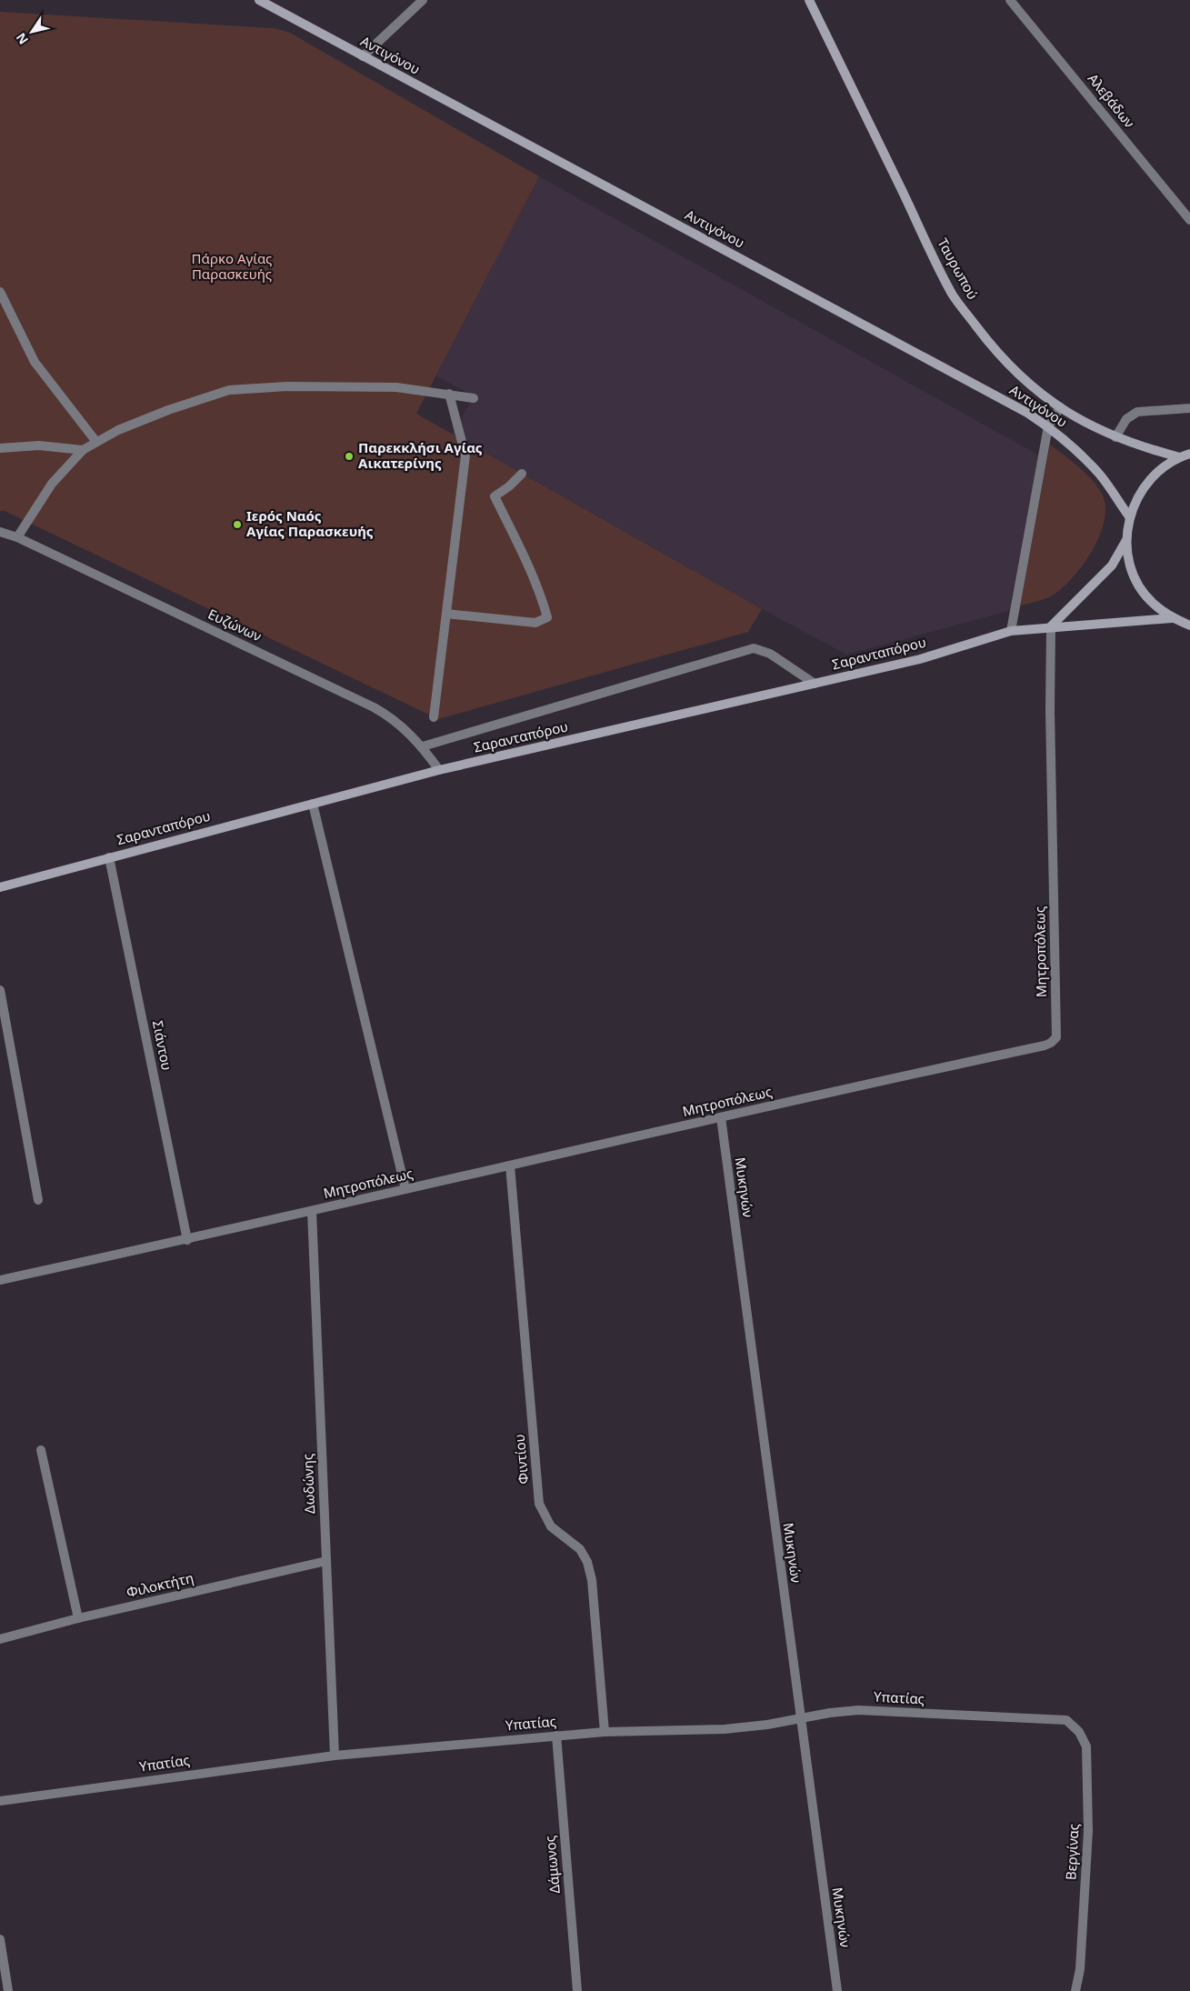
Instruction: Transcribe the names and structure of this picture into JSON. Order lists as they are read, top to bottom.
{
  "streets": {
    "main road": ["Αντιγόνου", "Ταυρωπού", "Σαρανταπόρου"],
    "street": [
      "Αλεβάδων",
      "Ευζώνων",
      "Μητροπόλεως",
      "Σιάντου",
      "Μυκηνών",
      "Φιντίου",
      "Δωδώνης",
      "Φιλοκτήτη",
      "Υπατίας",
      "Βεργίνας",
      "Δάμωνος"
    ]
  },
  "crossings": [
    ["Ευζώνων", "Σαρανταπόρου"],
    ["Σαρανταπόρου", "Μητροπόλεως"],
    ["Σαρανταπόρου", "Σιάντου"],
    ["Μητροπόλεως", "Σιάντου"],
    ["Μητροπόλεως", "Μυκηνών"],
    ["Μητροπόλεως", "Φιντίου"],
    ["Μητροπόλεως", "Δωδώνης"],
    ["Μυκηνών", "Υπατίας"],
    ["Φιντίου", "Υπατίας"],
    ["Δωδώνης", "Φιλοκτήτη"],
    ["Δωδώνης", "Υπατίας"],
    ["Υπατίας", "Βεργίνας"],
    ["Υπατίας", "Δάμωνος"]
  ],
  "parks": ["Πάρκο Αγίας Παρασκευής"],
  "places": ["Παρεκκλήσι Αγίας Αικατερίνης", "Ιερός Ναός Αγίας Παρασκευής"],
  "north": "bottom left"
}
